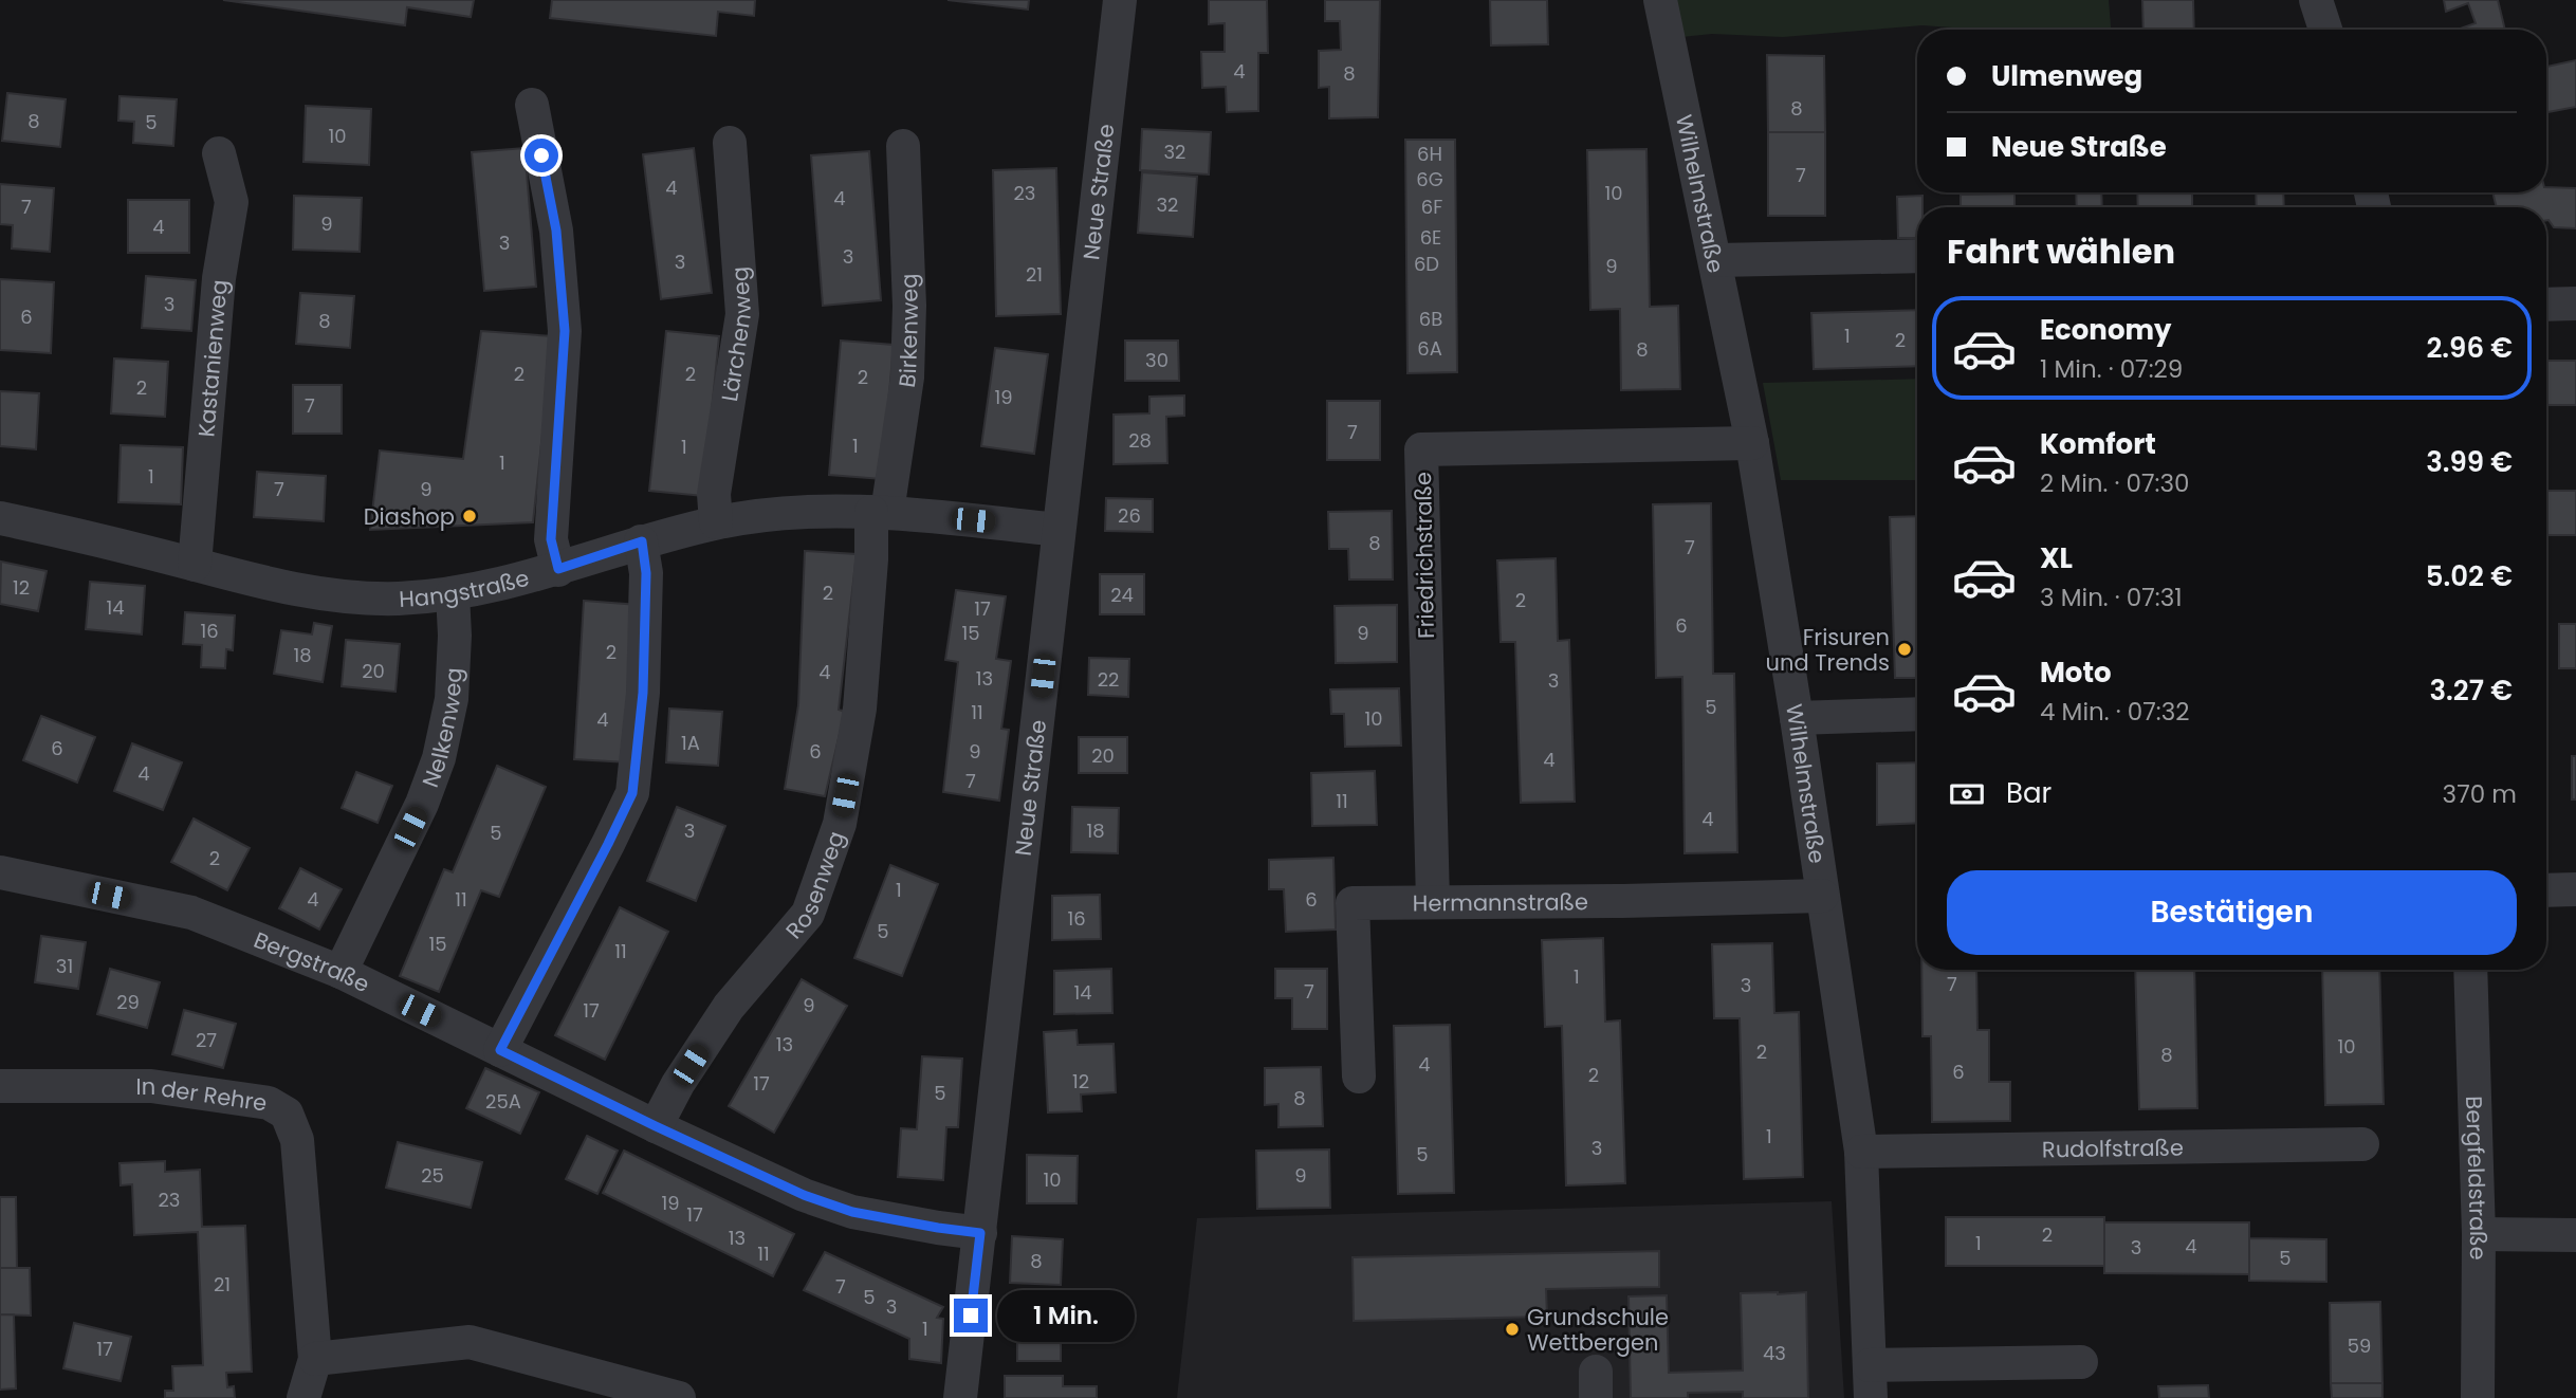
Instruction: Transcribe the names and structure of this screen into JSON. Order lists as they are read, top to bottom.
{
  "streets": {
    "street": [
      "Neue Straße",
      "Wilhelmstraße",
      "Birkenweg",
      "Lärchenweg",
      "Kastanienweg",
      "Friedrichstraße",
      "Hangstraße",
      "Nelkenweg",
      "Rosenweg",
      "Hermannstraße",
      "Bergstraße",
      "In der Rehre",
      "Rudolfstraße",
      "Bergfeldstraße"
    ]
  },
  "crossings": [
    ["Neue Straße", "Hangstraße"],
    ["Neue Straße", "Bergstraße"],
    ["Wilhelmstraße", "Friedrichstraße"],
    ["Wilhelmstraße", "Hermannstraße"],
    ["Wilhelmstraße", "Rudolfstraße"],
    ["Birkenweg", "Hangstraße"],
    ["Birkenweg", "Rosenweg"],
    ["Lärchenweg", "Hangstraße"],
    ["Kastanienweg", "Hangstraße"],
    ["Friedrichstraße", "Hermannstraße"],
    ["Hangstraße", "Nelkenweg"],
    ["Hangstraße", "Rosenweg"],
    ["Nelkenweg", "Bergstraße"],
    ["Rosenweg", "Bergstraße"]
  ],
  "places": ["Diashop", "Frisuren und Trends", "Grundschule Wettbergen"],
  "house_numbers": [
    "4",
    "8",
    "8",
    "8",
    "5",
    "10",
    "32",
    "6H",
    "7",
    "6G",
    "4",
    "23",
    "10",
    "4",
    "32",
    "7",
    "6F",
    "9",
    "4",
    "6E",
    "3",
    "3",
    "3",
    "6D",
    "9",
    "21",
    "3",
    "6",
    "6B",
    "8",
    "1",
    "2",
    "6A",
    "8",
    "30",
    "2",
    "2",
    "2",
    "2",
    "19",
    "7",
    "7",
    "28",
    "1",
    "1",
    "1",
    "1",
    "7",
    "9",
    "26",
    "8",
    "7",
    "12",
    "2",
    "24",
    "2",
    "14",
    "17",
    "6",
    "16",
    "15",
    "9",
    "2",
    "18",
    "20",
    "4",
    "13",
    "22",
    "3",
    "5",
    "11",
    "10",
    "4",
    "1A",
    "6",
    "6",
    "9",
    "20",
    "4",
    "4",
    "7",
    "11",
    "4",
    "3",
    "18",
    "5",
    "2",
    "1",
    "4",
    "11",
    "6",
    "16",
    "5",
    "15",
    "11",
    "31",
    "1",
    "7",
    "3",
    "7",
    "14",
    "29",
    "9",
    "17",
    "27",
    "13",
    "10",
    "2",
    "8",
    "4",
    "6",
    "2",
    "12",
    "17",
    "5",
    "8",
    "25A",
    "1",
    "3",
    "5",
    "25",
    "9",
    "10",
    "23",
    "19",
    "17",
    "2",
    "13",
    "1",
    "4",
    "3",
    "11",
    "5",
    "8",
    "21",
    "7",
    "5",
    "3",
    "1",
    "59",
    "17",
    "43"
  ],
  "page": {
    "banner": ["Ulmenweg", "Neue Straße"],
    "heading": "Fahrt wählen",
    "list": [
      {
        "name": "Economy",
        "note": "1 Min. · 07:29",
        "value": "2.96 €"
      },
      {
        "name": "Komfort",
        "note": "2 Min. · 07:30",
        "value": "3.99 €"
      },
      {
        "name": "XL",
        "note": "3 Min. · 07:31",
        "value": "5.02 €"
      },
      {
        "name": "Moto",
        "note": "4 Min. · 07:32",
        "value": "3.27 €"
      }
    ],
    "pay": ["Bar", "370 m"],
    "buttons": "Bestätigen",
    "bubble": "1 Min."
  }
}
